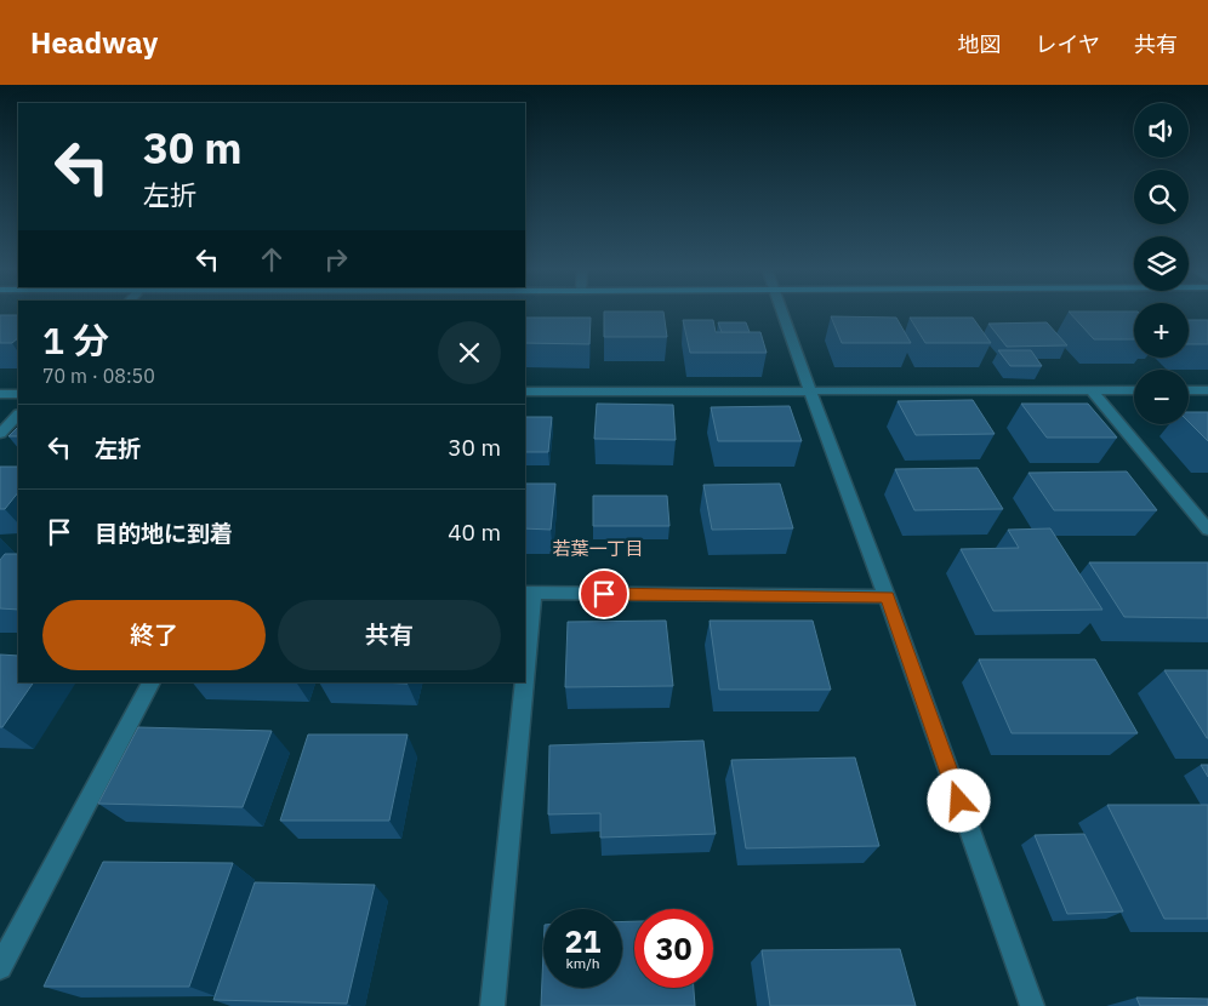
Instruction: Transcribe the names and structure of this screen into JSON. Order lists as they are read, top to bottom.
{
  "districts": ["若葉一丁目"],
  "page": {
    "header": "Headway",
    "nav": ["地図", "レイヤ", "共有"],
    "map_buttons": ["+", "−"],
    "turn": ["30 m", "左折"],
    "heading": ["1 分", "70 m · 08:50"],
    "list": [
      {
        "name": "左折",
        "value": "30 m"
      },
      {
        "name": "目的地に到着",
        "value": "40 m"
      }
    ],
    "buttons": ["終了", "共有"],
    "speed": "21 km/h",
    "limit": "30"
  }
}
